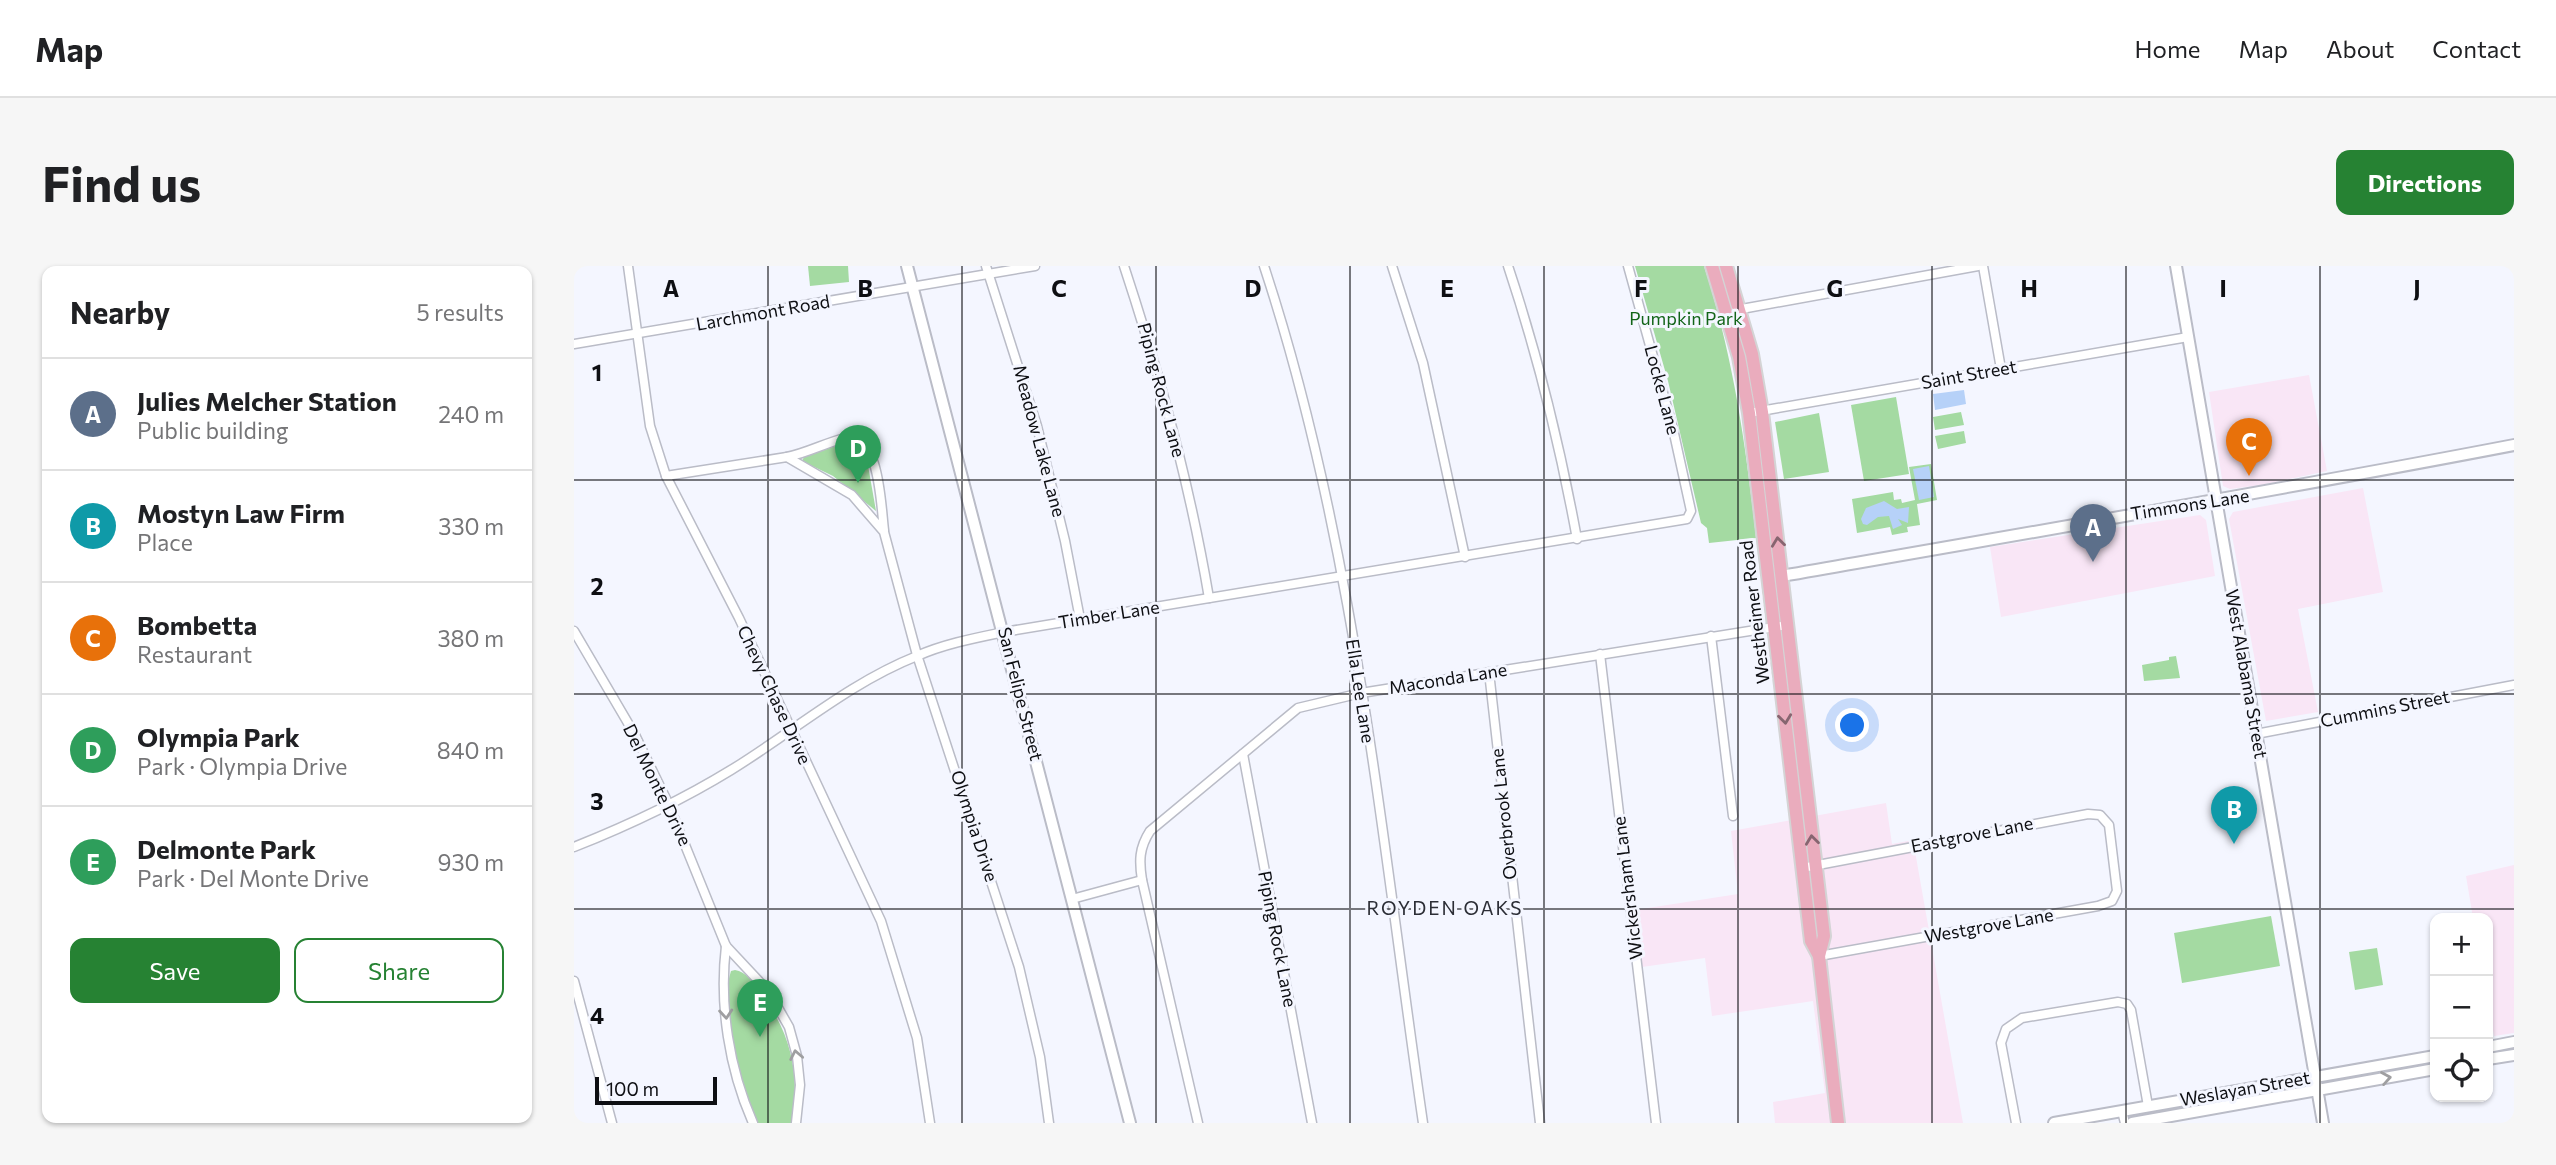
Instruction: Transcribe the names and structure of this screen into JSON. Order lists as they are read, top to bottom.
{
  "streets": {
    "main road": [
      "Timmons Lane",
      "Westheimer Road",
      "West Alabama Street",
      "San Felipe Street",
      "Weslayan Street"
    ],
    "street": [
      "Larchmont Road",
      "Saint Street",
      "Piping Rock Lane",
      "Locke Lane",
      "Meadow Lake Lane",
      "Timber Lane",
      "Maconda Lane",
      "Ella Lee Lane",
      "Chevy Chase Drive",
      "Cummins Street",
      "Del Monte Drive",
      "Overbrook Lane",
      "Olympia Drive",
      "Eastgrove Lane",
      "Wickersham Lane",
      "Westgrove Lane"
    ]
  },
  "crossings": [
    ["Larchmont Road", "Meadow Lake Lane"],
    ["Larchmont Road", "San Felipe Street"],
    ["Larchmont Road", "Chevy Chase Drive"],
    ["Saint Street", "Westheimer Road"],
    ["Saint Street", "West Alabama Street"],
    ["Piping Rock Lane", "Timber Lane"],
    ["Piping Rock Lane", "Maconda Lane"],
    ["Locke Lane", "Timber Lane"],
    ["Meadow Lake Lane", "Timber Lane"],
    ["Timmons Lane", "Westheimer Road"],
    ["Timmons Lane", "West Alabama Street"],
    ["Westheimer Road", "Maconda Lane"],
    ["Westheimer Road", "Eastgrove Lane"],
    ["Westheimer Road", "Westgrove Lane"],
    ["Timber Lane", "Ella Lee Lane"],
    ["Timber Lane", "San Felipe Street"],
    ["Timber Lane", "Chevy Chase Drive"],
    ["Timber Lane", "Del Monte Drive"],
    ["Timber Lane", "Olympia Drive"],
    ["West Alabama Street", "Cummins Street"],
    ["West Alabama Street", "Weslayan Street"],
    ["Maconda Lane", "Ella Lee Lane"],
    ["Maconda Lane", "Overbrook Lane"],
    ["Maconda Lane", "Wickersham Lane"],
    ["Chevy Chase Drive", "Olympia Drive"],
    ["Eastgrove Lane", "Westgrove Lane"]
  ],
  "districts": ["ROYDEN OAKS"],
  "parks": ["Pumpkin Park"],
  "scale_bar": "100 m",
  "page": {
    "header": "Map",
    "nav": [
      "Home",
      "Map",
      "About",
      "Contact"
    ],
    "buttons": [
      "Directions",
      ["Save", "Share"]
    ],
    "title": "Find us",
    "heading": ["Nearby", "5 results"],
    "list": [
      {
        "mark": "A",
        "name": "Julies Melcher Station",
        "note": "Public building",
        "value": "240 m"
      },
      {
        "mark": "B",
        "name": "Mostyn Law Firm",
        "note": "Place",
        "value": "330 m"
      },
      {
        "mark": "C",
        "name": "Bombetta",
        "note": "Restaurant",
        "value": "380 m"
      },
      {
        "mark": "D",
        "name": "Olympia Park",
        "note": "Park · Olympia Drive",
        "value": "840 m"
      },
      {
        "mark": "E",
        "name": "Delmonte Park",
        "note": "Park · Del Monte Drive",
        "value": "930 m"
      }
    ],
    "pins": [
      "C",
      "D",
      "A",
      "B",
      "E"
    ],
    "map_buttons": ["+", "−"],
    "scale": "100 m"
  },
  "grid": {
    "columns": [
      "A",
      "B",
      "C",
      "D",
      "E",
      "F",
      "G",
      "H",
      "I",
      "J"
    ],
    "rows": [
      "1",
      "2",
      "3",
      "4"
    ]
  }
}
